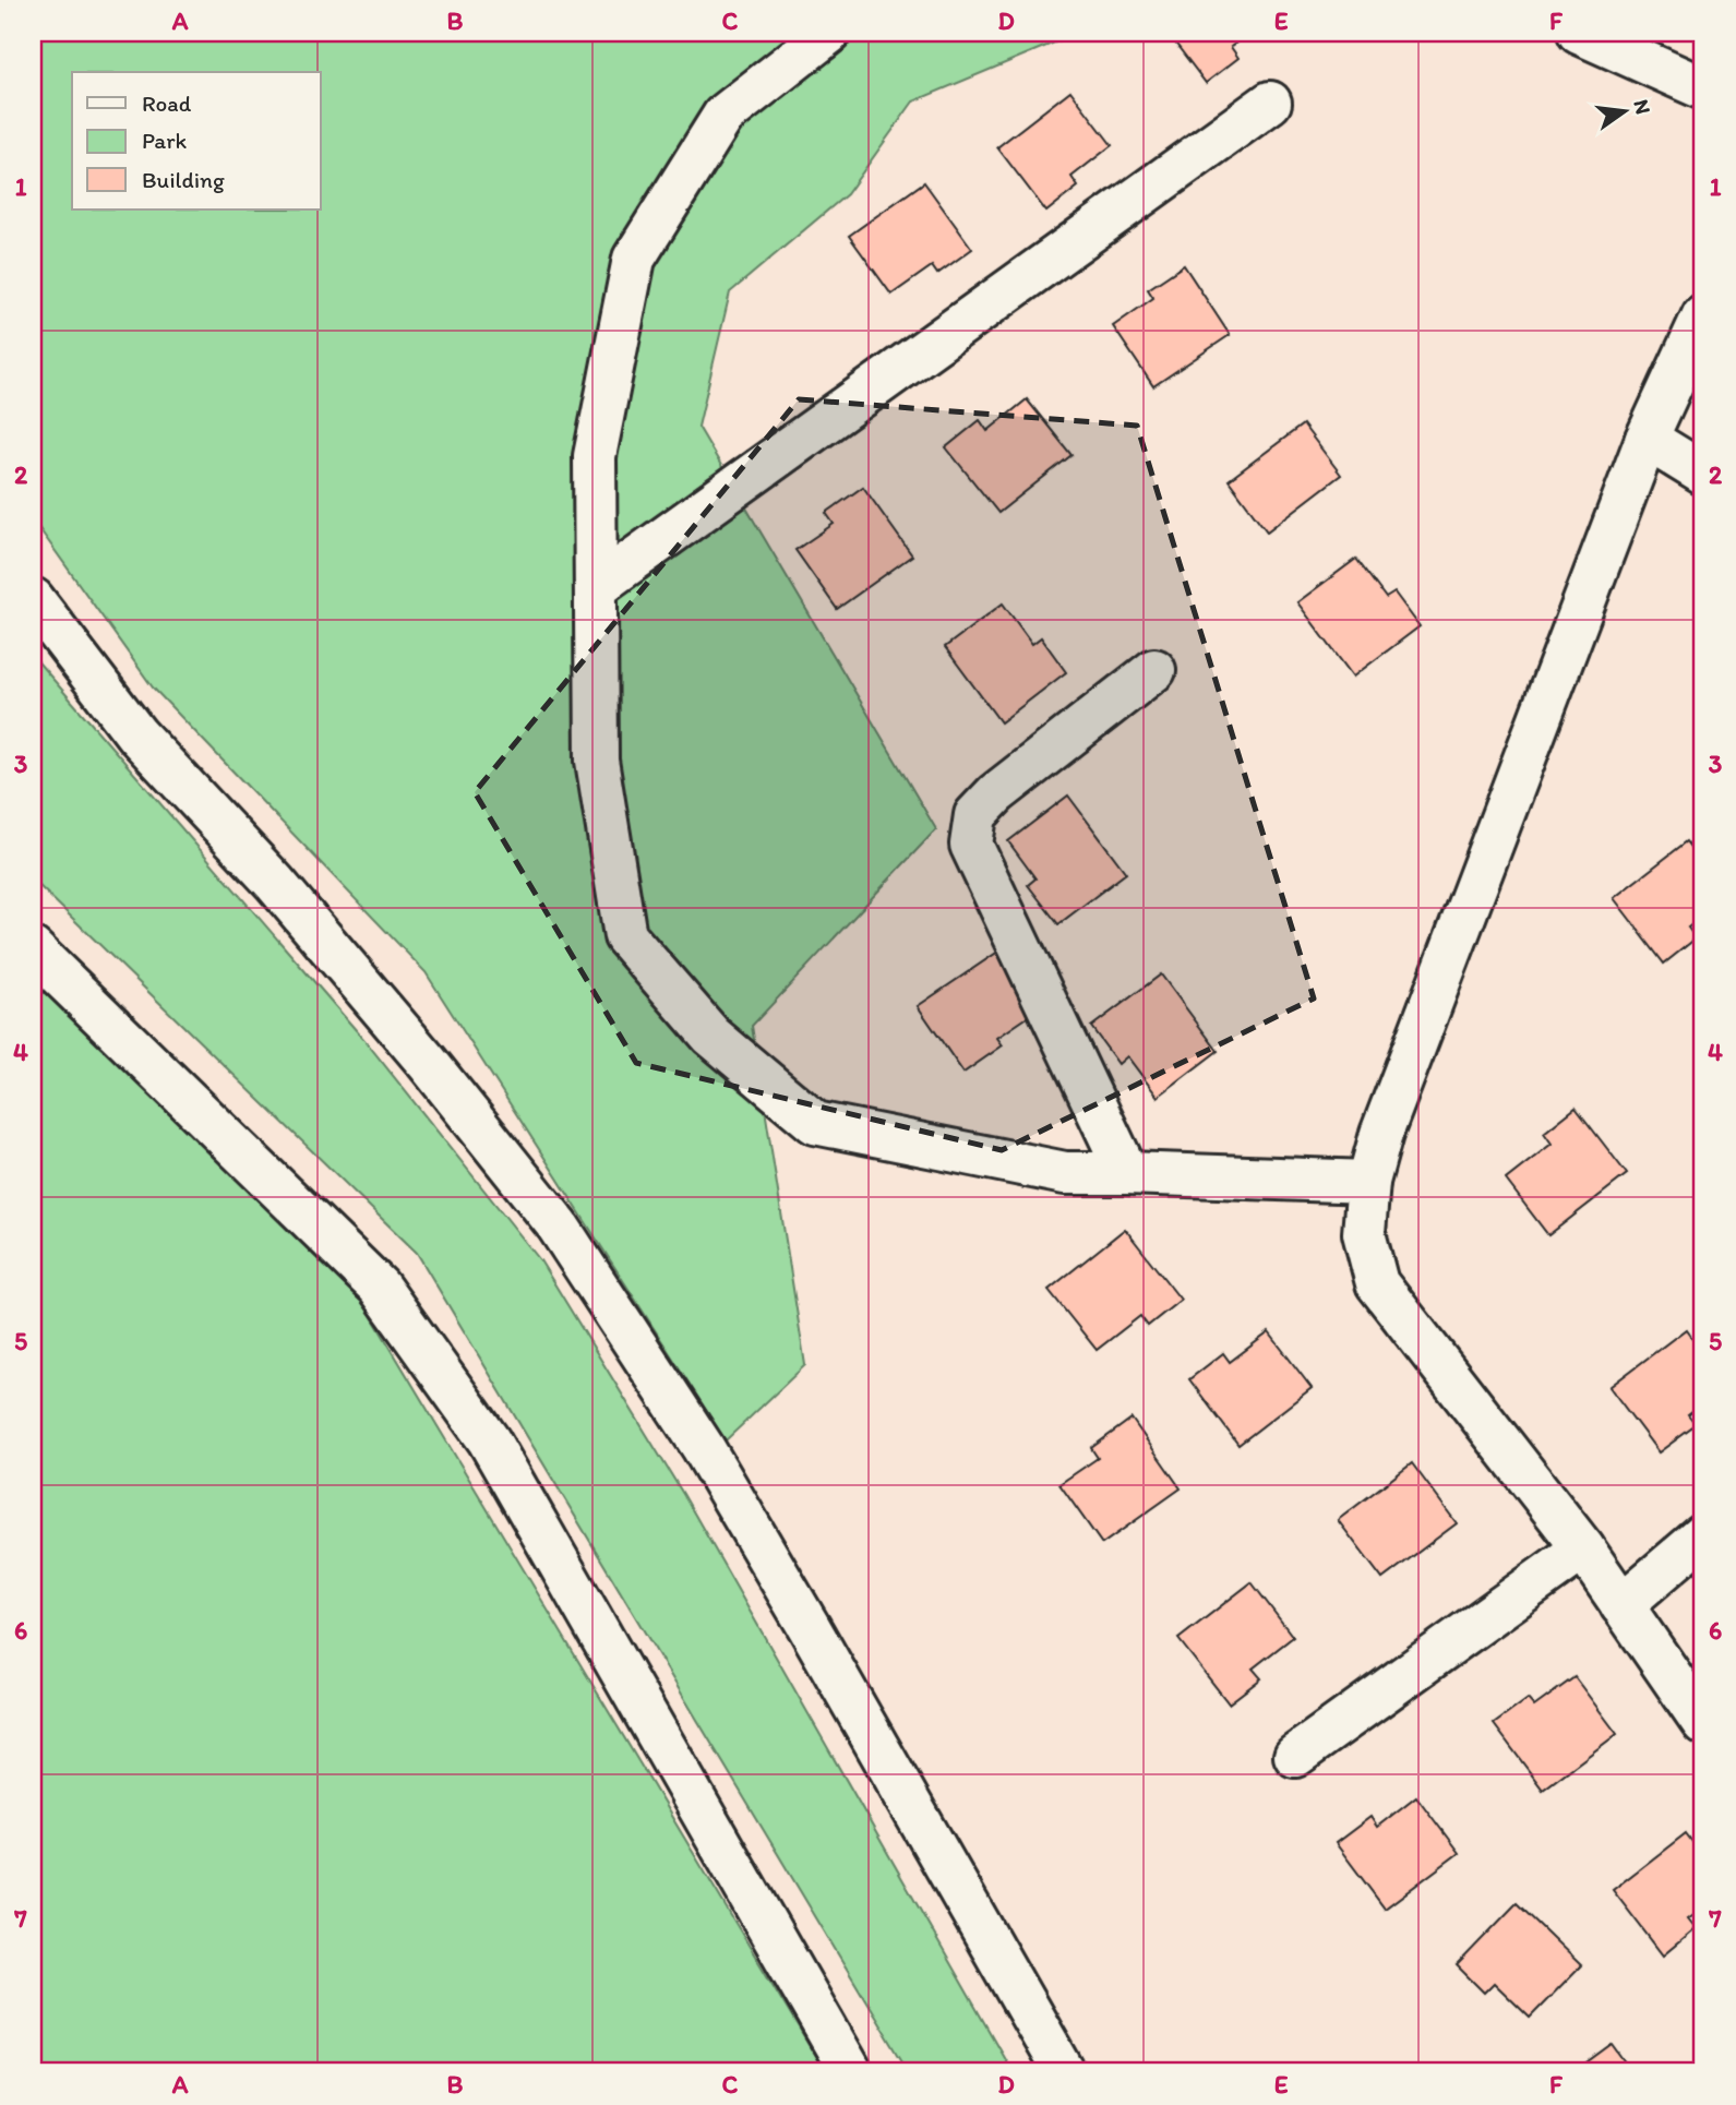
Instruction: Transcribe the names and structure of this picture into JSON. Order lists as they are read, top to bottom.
{
  "legend": ["Road", "Park", "Building"],
  "north": "right",
  "grid": {
    "columns": [
      "A",
      "B",
      "C",
      "D",
      "E",
      "F"
    ],
    "rows": [
      "1",
      "2",
      "3",
      "4",
      "5",
      "6",
      "7"
    ]
  }
}
